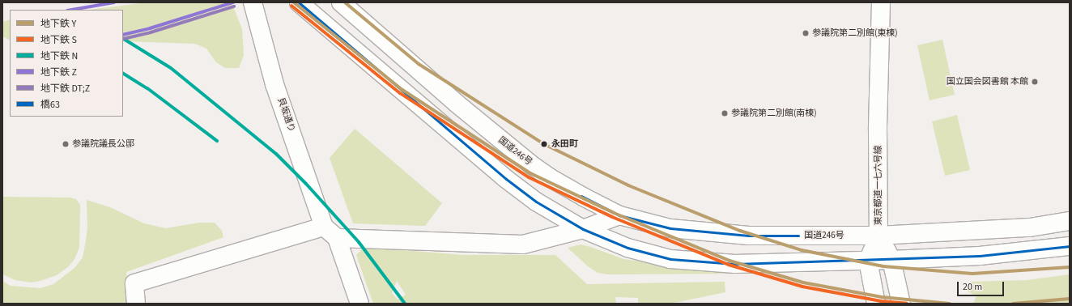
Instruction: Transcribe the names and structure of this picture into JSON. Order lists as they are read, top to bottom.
{
  "streets": {
    "main road": ["貝坂通り", "国道246号", "東京都道一七六号線"]
  },
  "crossings": [
    ["国道246号", "東京都道一七六号線"]
  ],
  "places": [
    "参議院第二別館(東棟)",
    "国立国会図書館 本館",
    "参議院第二別館(南棟)",
    "参議院議長公邸",
    "永田町"
  ],
  "lines": [
    "metro line Y",
    "metro line Z",
    "transit line 橋63",
    "metro line S",
    "metro line DT;Z",
    "metro line N"
  ],
  "legend": [
    "地下鉄 Y",
    "地下鉄 S",
    "地下鉄 N",
    "地下鉄 Z",
    "地下鉄 DT;Z",
    "橋63"
  ],
  "scale_bar": "20 m"
}
